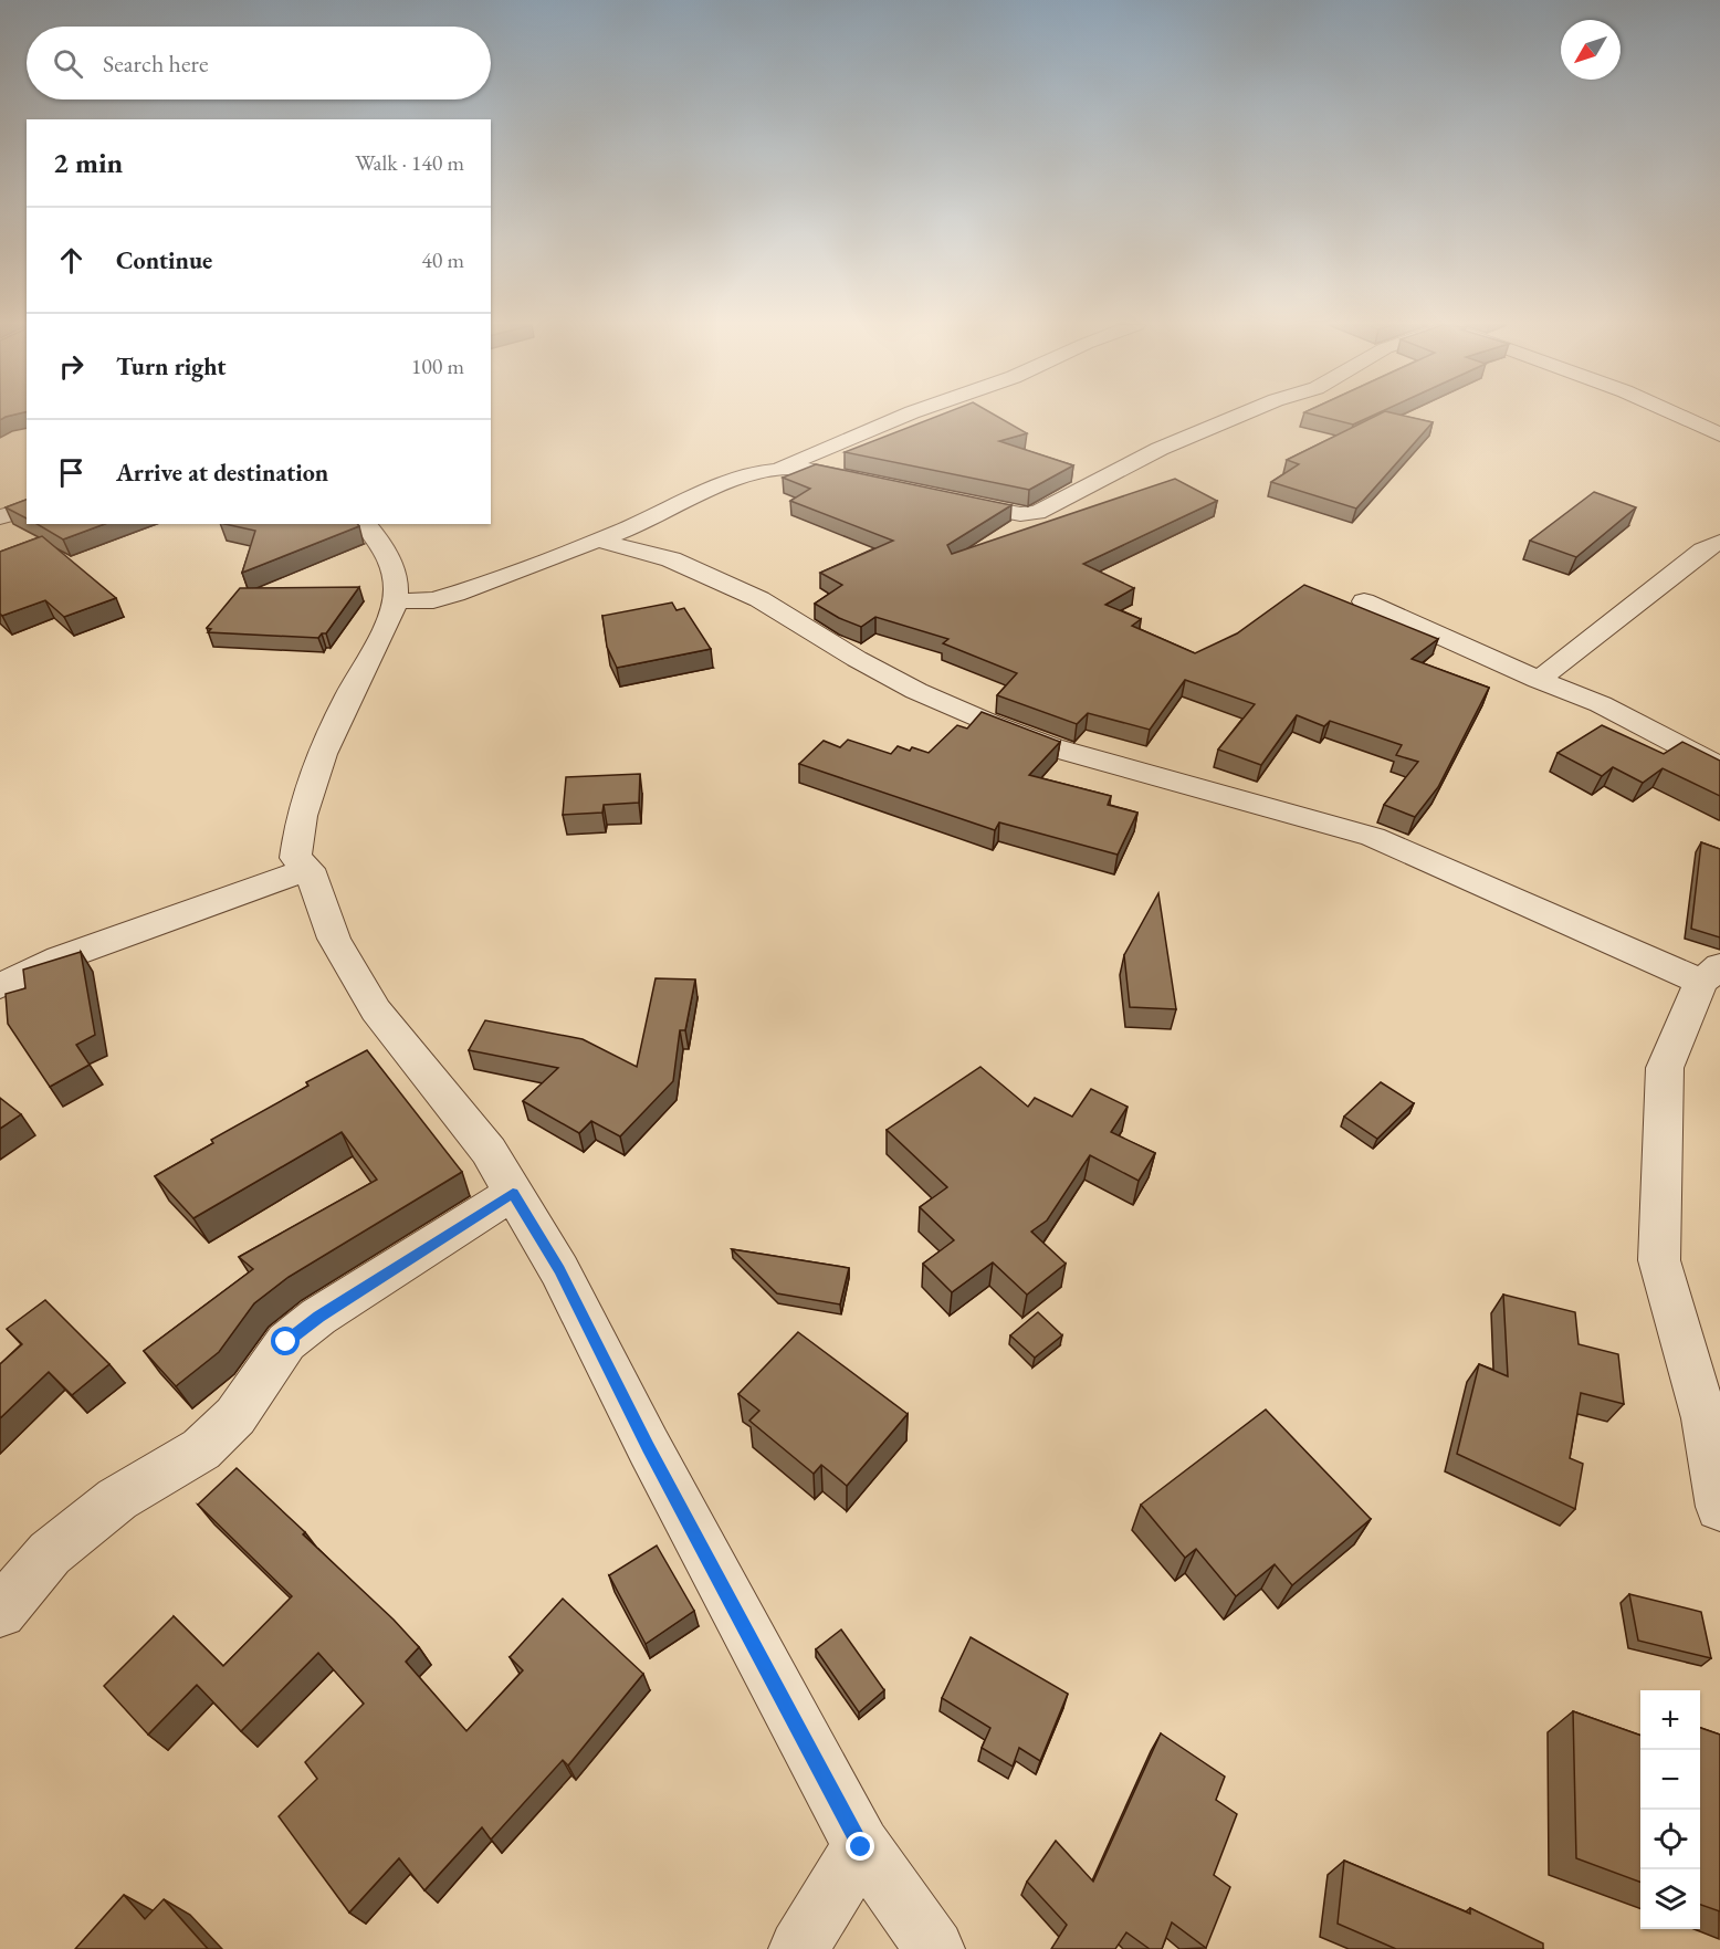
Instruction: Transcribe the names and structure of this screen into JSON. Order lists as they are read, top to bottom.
{
  "north": "bottom left",
  "page": {
    "search": "Search here",
    "heading": ["2 min", "Walk · 140 m"],
    "list": [
      ["Continue", "40 m"],
      ["Turn right", "100 m"],
      "Arrive at destination"
    ],
    "map_buttons": ["+", "−"]
  }
}
